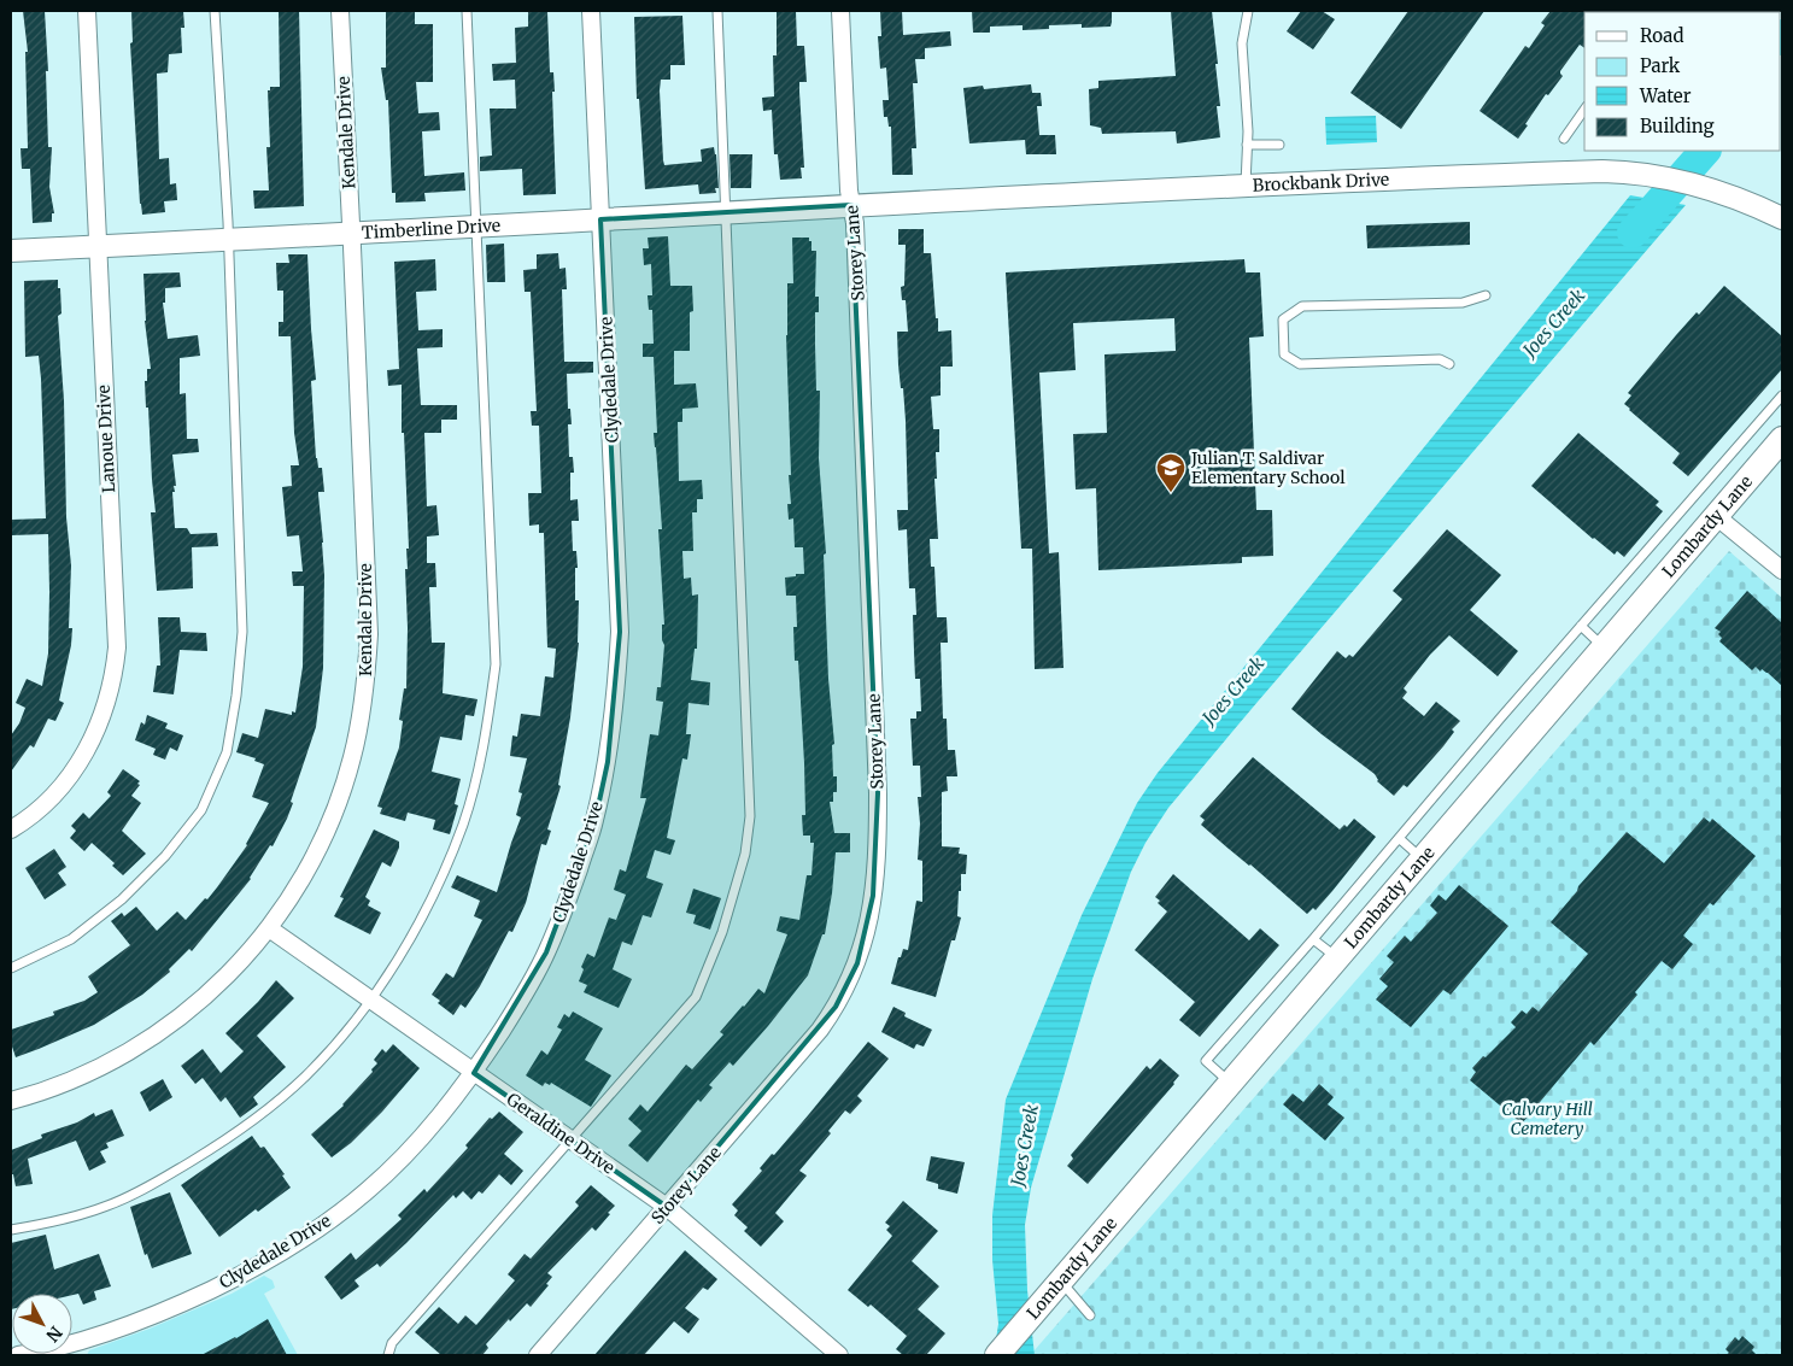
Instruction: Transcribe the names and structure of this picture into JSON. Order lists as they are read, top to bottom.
{
  "streets": {
    "main road": ["Lombardy Lane"],
    "street": [
      "Kendale Drive",
      "Brockbank Drive",
      "Timberline Drive",
      "Storey Lane",
      "Clydedale Drive",
      "Lanoue Drive",
      "Geraldine Drive"
    ]
  },
  "crossings": [
    ["Kendale Drive", "Timberline Drive"],
    ["Kendale Drive", "Geraldine Drive"],
    ["Brockbank Drive", "Timberline Drive"],
    ["Brockbank Drive", "Storey Lane"],
    ["Timberline Drive", "Storey Lane"],
    ["Timberline Drive", "Clydedale Drive"],
    ["Timberline Drive", "Lanoue Drive"],
    ["Storey Lane", "Geraldine Drive"],
    ["Clydedale Drive", "Geraldine Drive"]
  ],
  "water": ["Joes Creek"],
  "parks": ["Calvary Hill Cemetery"],
  "places": {
    "school or university": ["Julian T Saldivar Elementary School"]
  },
  "legend": [
    "Road",
    "Park",
    "Water",
    "Building"
  ],
  "north": "bottom right"
}
